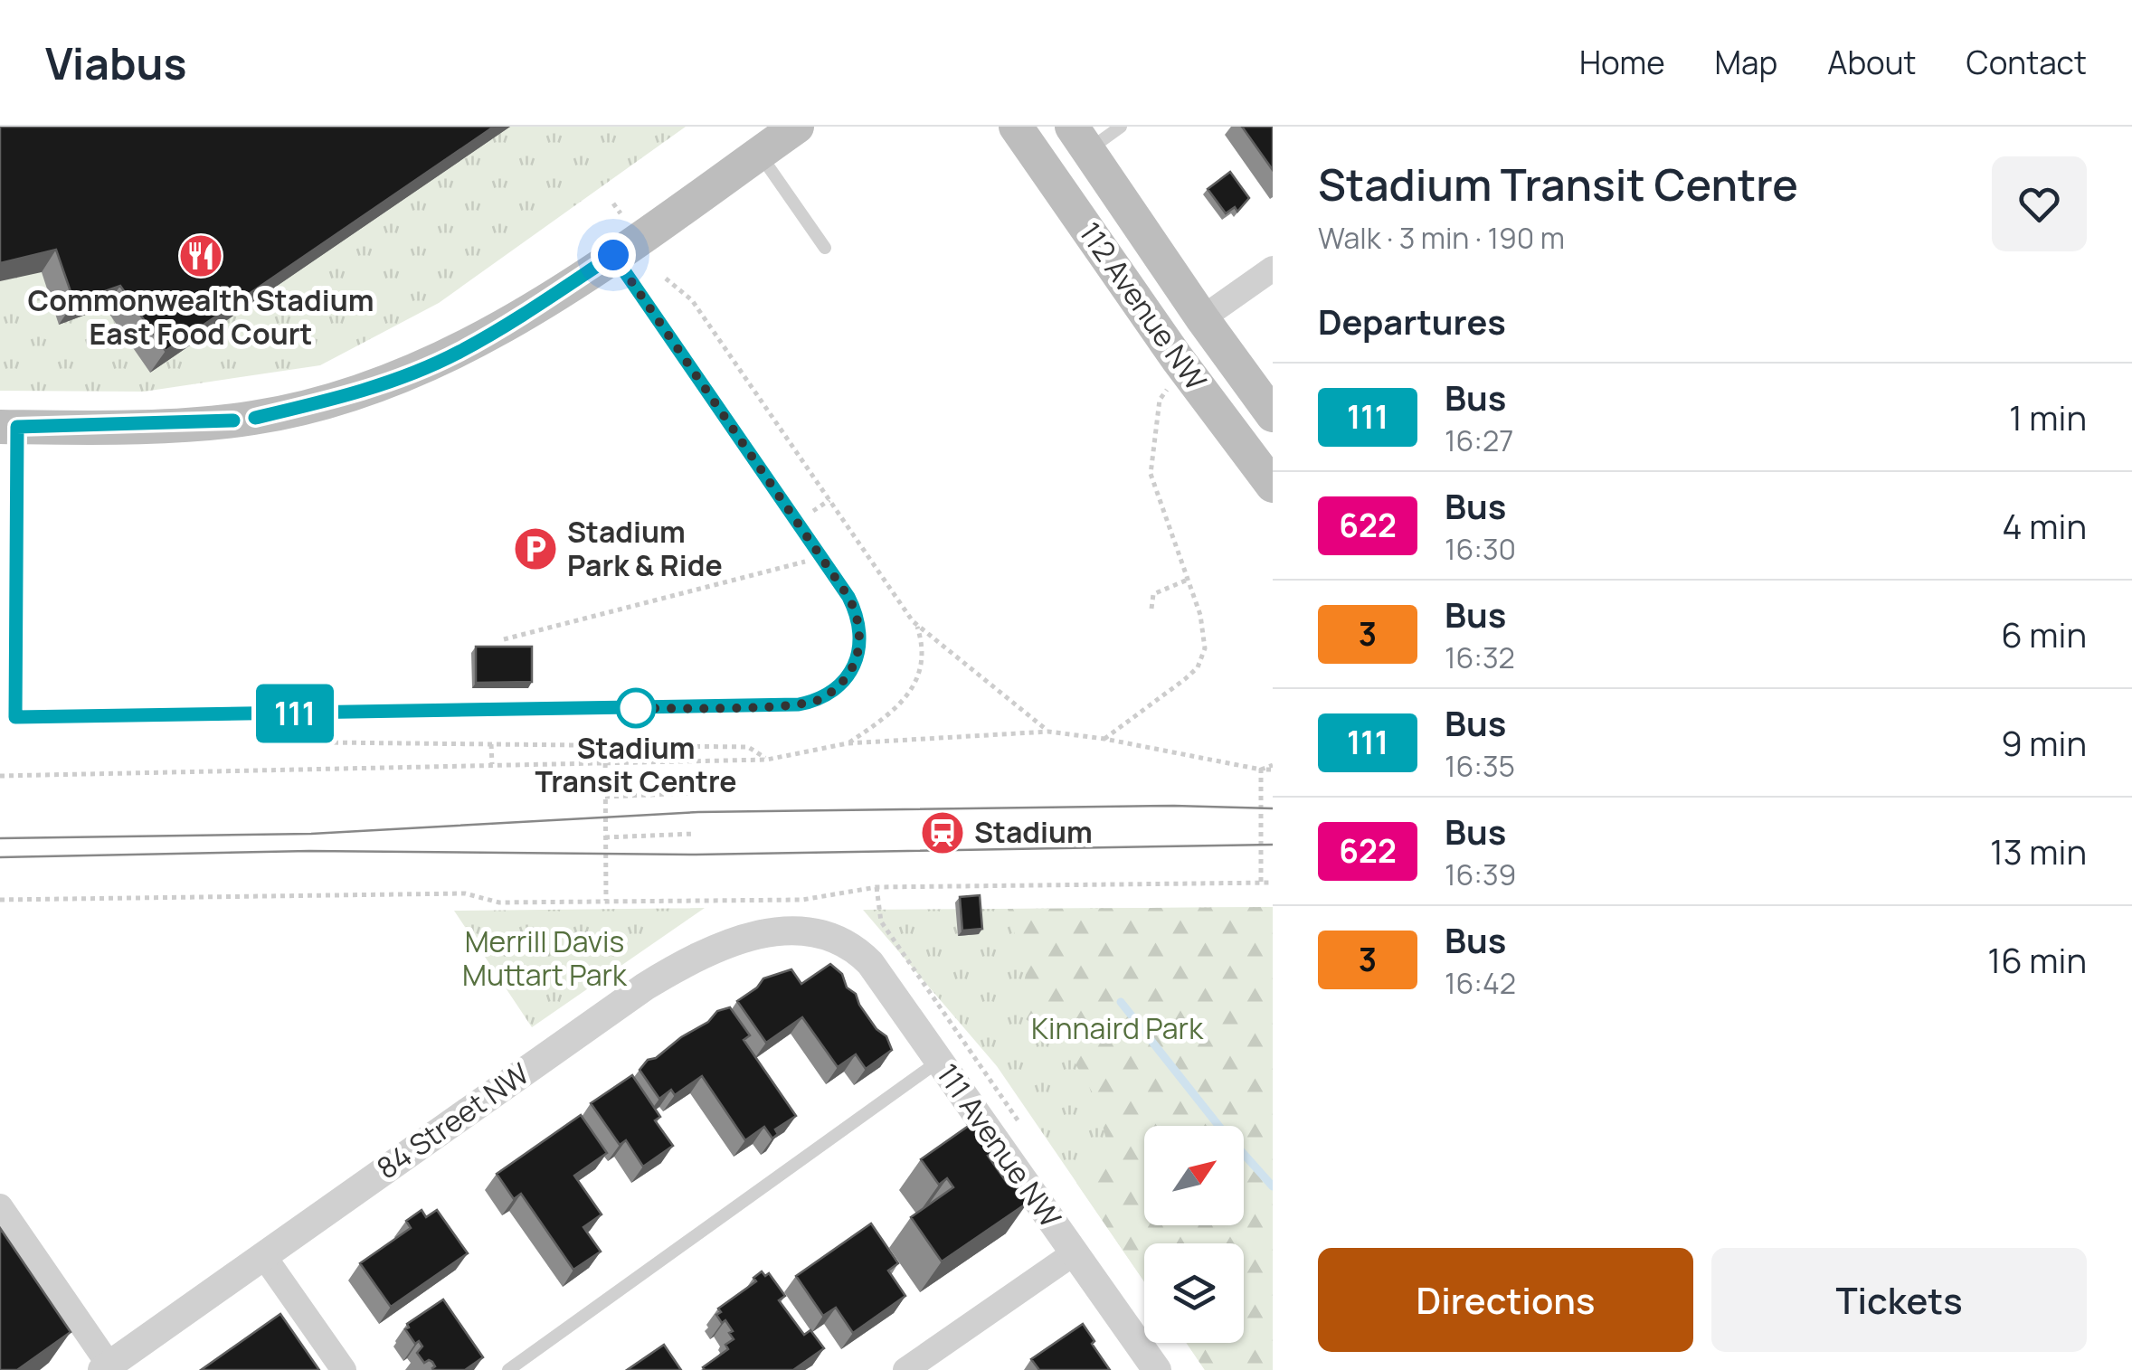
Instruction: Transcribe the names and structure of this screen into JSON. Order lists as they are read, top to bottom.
{
  "streets": {
    "main road": ["112 Avenue NW"],
    "street": ["84 Street NW", "111 Avenue NW"]
  },
  "crossings": [
    ["84 Street NW", "111 Avenue NW"]
  ],
  "parks": ["Merrill Davis Muttart Park", "Kinnaird Park"],
  "places": {
    "restaurant": ["Commonwealth Stadium East Food Court"],
    "parking": ["Stadium Park & Ride"],
    "other": ["Stadium Transit Centre"],
    "station": ["Stadium"]
  },
  "lines": ["bus line 111"],
  "north": "top right",
  "page": {
    "header": "Viabus",
    "nav": [
      "Home",
      "Map",
      "About",
      "Contact"
    ],
    "on_map": "111",
    "heading": [
      ["Stadium Transit Centre", "Walk · 3 min · 190 m"],
      "Departures"
    ],
    "list": [
      {
        "mark": "111",
        "name": "Bus",
        "note": "16:27",
        "value": "1 min"
      },
      {
        "mark": "622",
        "name": "Bus",
        "note": "16:30",
        "value": "4 min"
      },
      {
        "mark": "3",
        "name": "Bus",
        "note": "16:32",
        "value": "6 min"
      },
      {
        "mark": "111",
        "name": "Bus",
        "note": "16:35",
        "value": "9 min"
      },
      {
        "mark": "622",
        "name": "Bus",
        "note": "16:39",
        "value": "13 min"
      },
      {
        "mark": "3",
        "name": "Bus",
        "note": "16:42",
        "value": "16 min"
      }
    ],
    "buttons": ["Directions", "Tickets"]
  }
}
